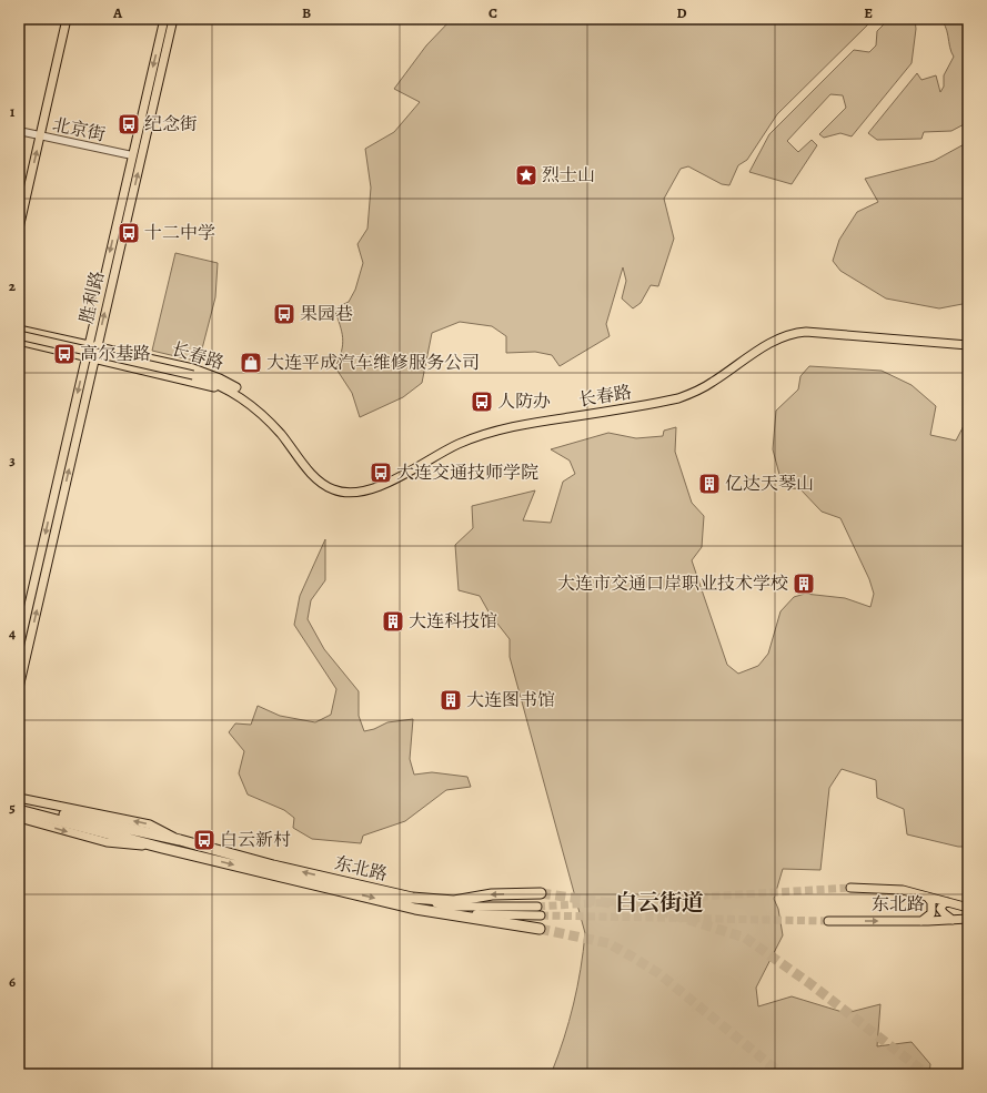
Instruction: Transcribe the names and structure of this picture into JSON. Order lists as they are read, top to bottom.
{
  "streets": {
    "highway": ["东北路"],
    "main road": ["胜利路", "长春路"],
    "street": ["北京街"]
  },
  "crossings": [
    ["北京街", "胜利路"],
    ["胜利路", "长春路"]
  ],
  "districts": ["白云街道"],
  "places": {
    "bus stop": [
      "纪念街",
      "十二中学",
      "果园巷",
      "高尔基路",
      "人防办",
      "大连交通技师学院",
      "白云新村"
    ],
    "place": ["烈士山"],
    "shop": ["大连平成汽车维修服务公司"],
    "building": [
      "亿达天琴山",
      "大连市交通口岸职业技术学校",
      "大连科技馆",
      "大连图书馆"
    ]
  },
  "grid": {
    "columns": [
      "A",
      "B",
      "C",
      "D",
      "E"
    ],
    "rows": [
      "1",
      "2",
      "3",
      "4",
      "5",
      "6"
    ]
  }
}
